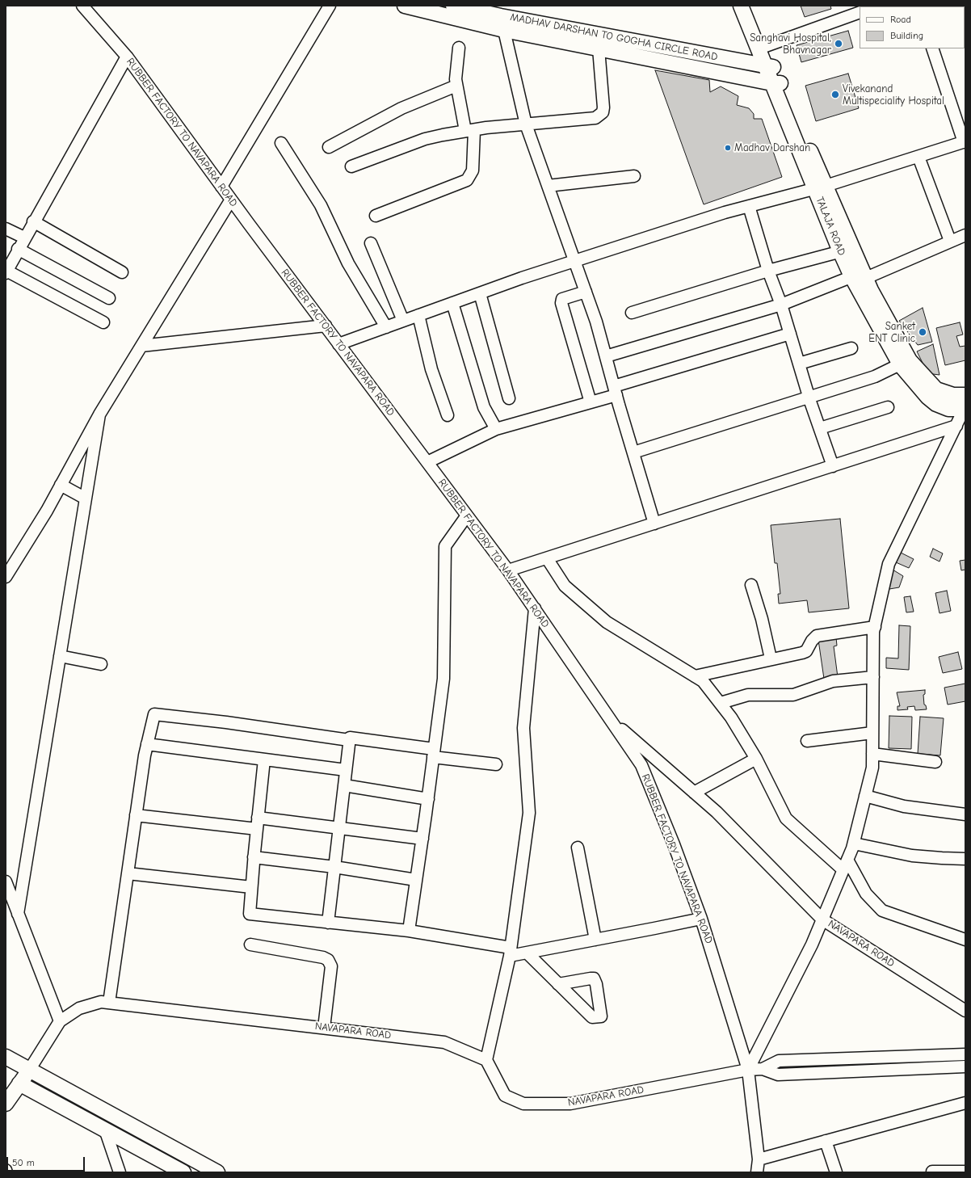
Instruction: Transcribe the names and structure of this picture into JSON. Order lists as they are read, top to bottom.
{
  "streets": {
    "main road": ["MADHAV DARSHAN TO GOGHA CIRCLE ROAD", "TALAJA ROAD"],
    "street": ["RUBBER FACTORY TO NAVAPARA ROAD", "NAVAPARA ROAD"]
  },
  "crossings": [
    ["MADHAV DARSHAN TO GOGHA CIRCLE ROAD", "TALAJA ROAD"],
    ["RUBBER FACTORY TO NAVAPARA ROAD", "NAVAPARA ROAD"]
  ],
  "places": [
    "Sanghavi Hospital, Bhavnagar",
    "Vivekanand Multispeciality Hospital",
    "Madhav Darshan",
    "Sanket ENT Clinic"
  ],
  "legend": ["Road", "Building"],
  "scale_bar": "50 m"
}
